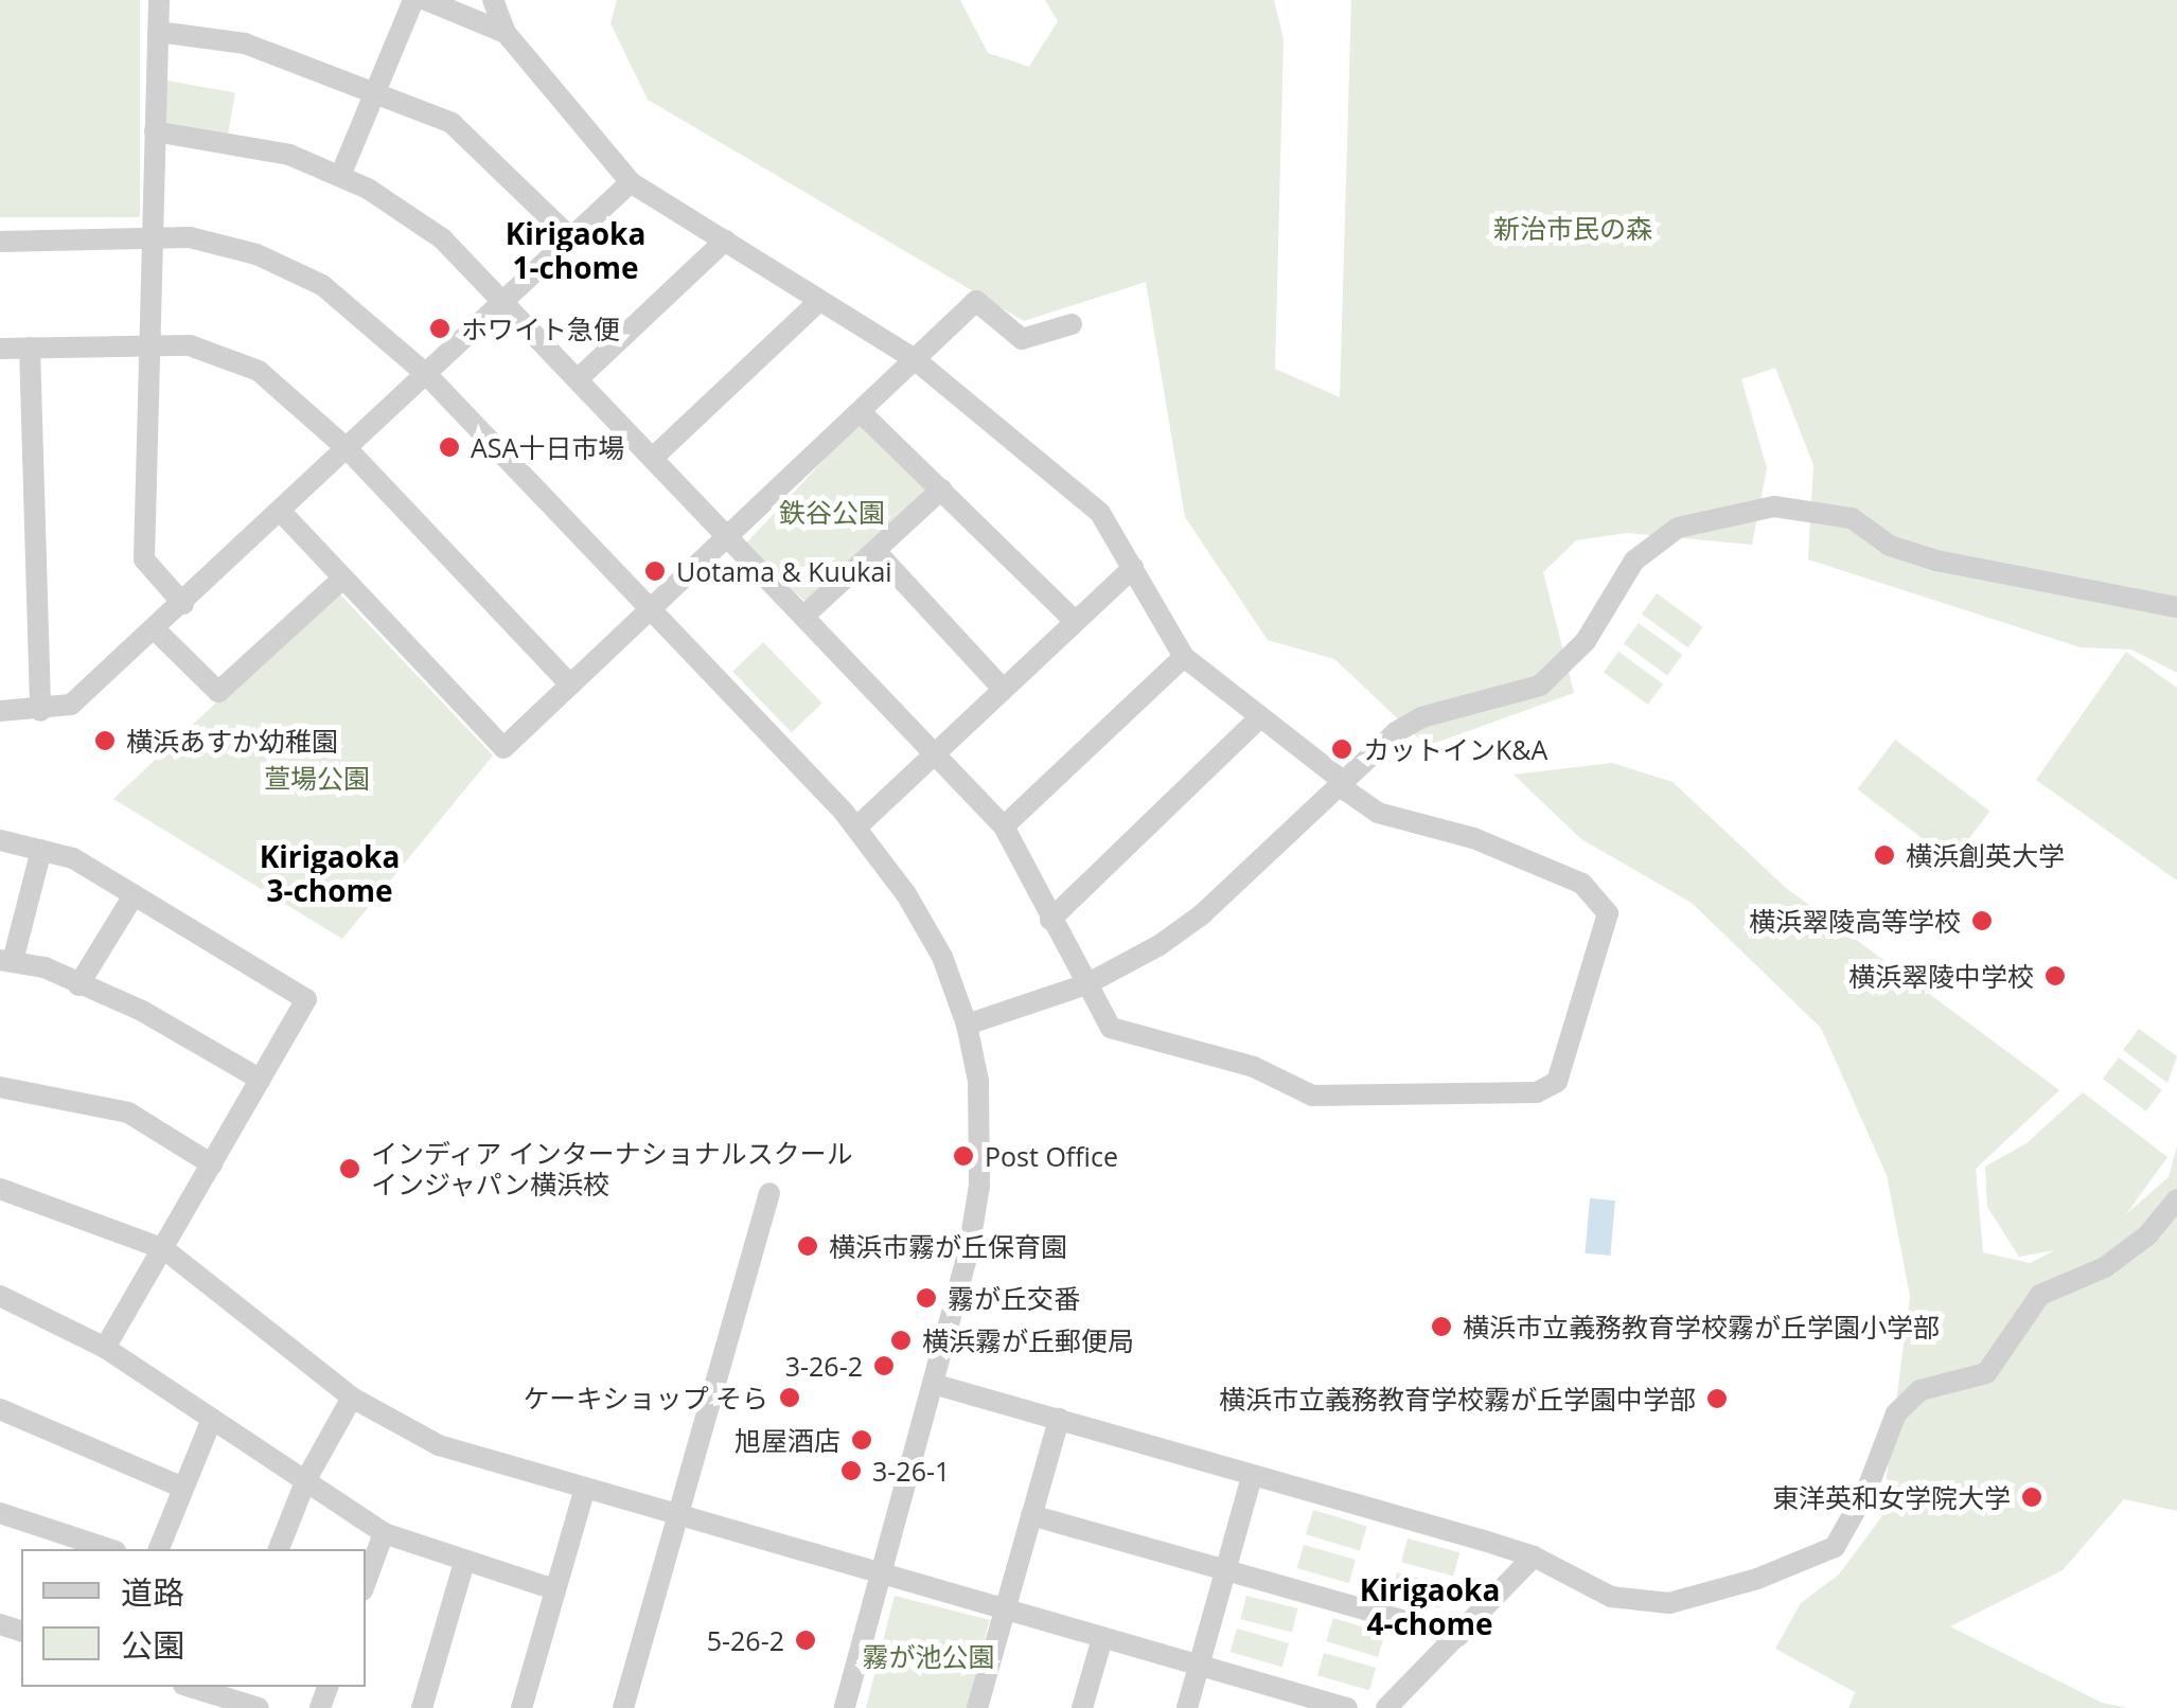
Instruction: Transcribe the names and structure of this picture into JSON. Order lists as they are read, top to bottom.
{
  "districts": ["Kirigaoka 1-chome", "Kirigaoka 3-chome", "Kirigaoka 4-chome"],
  "parks": [
    "新治市民の森",
    "鉄谷公園",
    "萱場公園",
    "霧が池公園"
  ],
  "places": [
    "ホワイト急便",
    "ASA十日市場",
    "Uotama & Kuukai",
    "横浜あすか幼稚園",
    "カットインK&A",
    "横浜創英大学",
    "横浜翠陵高等学校",
    "横浜翠陵中学校",
    "Post Office",
    "インディア インターナショナルスクール インジャパン横浜校",
    "横浜市霧が丘保育園",
    "霧が丘交番",
    "横浜市立義務教育学校霧が丘学園小学部",
    "横浜霧が丘郵便局",
    "3-26-2",
    "ケーキショップ そら",
    "横浜市立義務教育学校霧が丘学園中学部",
    "旭屋酒店",
    "3-26-1",
    "東洋英和女学院大学",
    "5-26-2"
  ],
  "legend": ["道路", "公園"]
}
